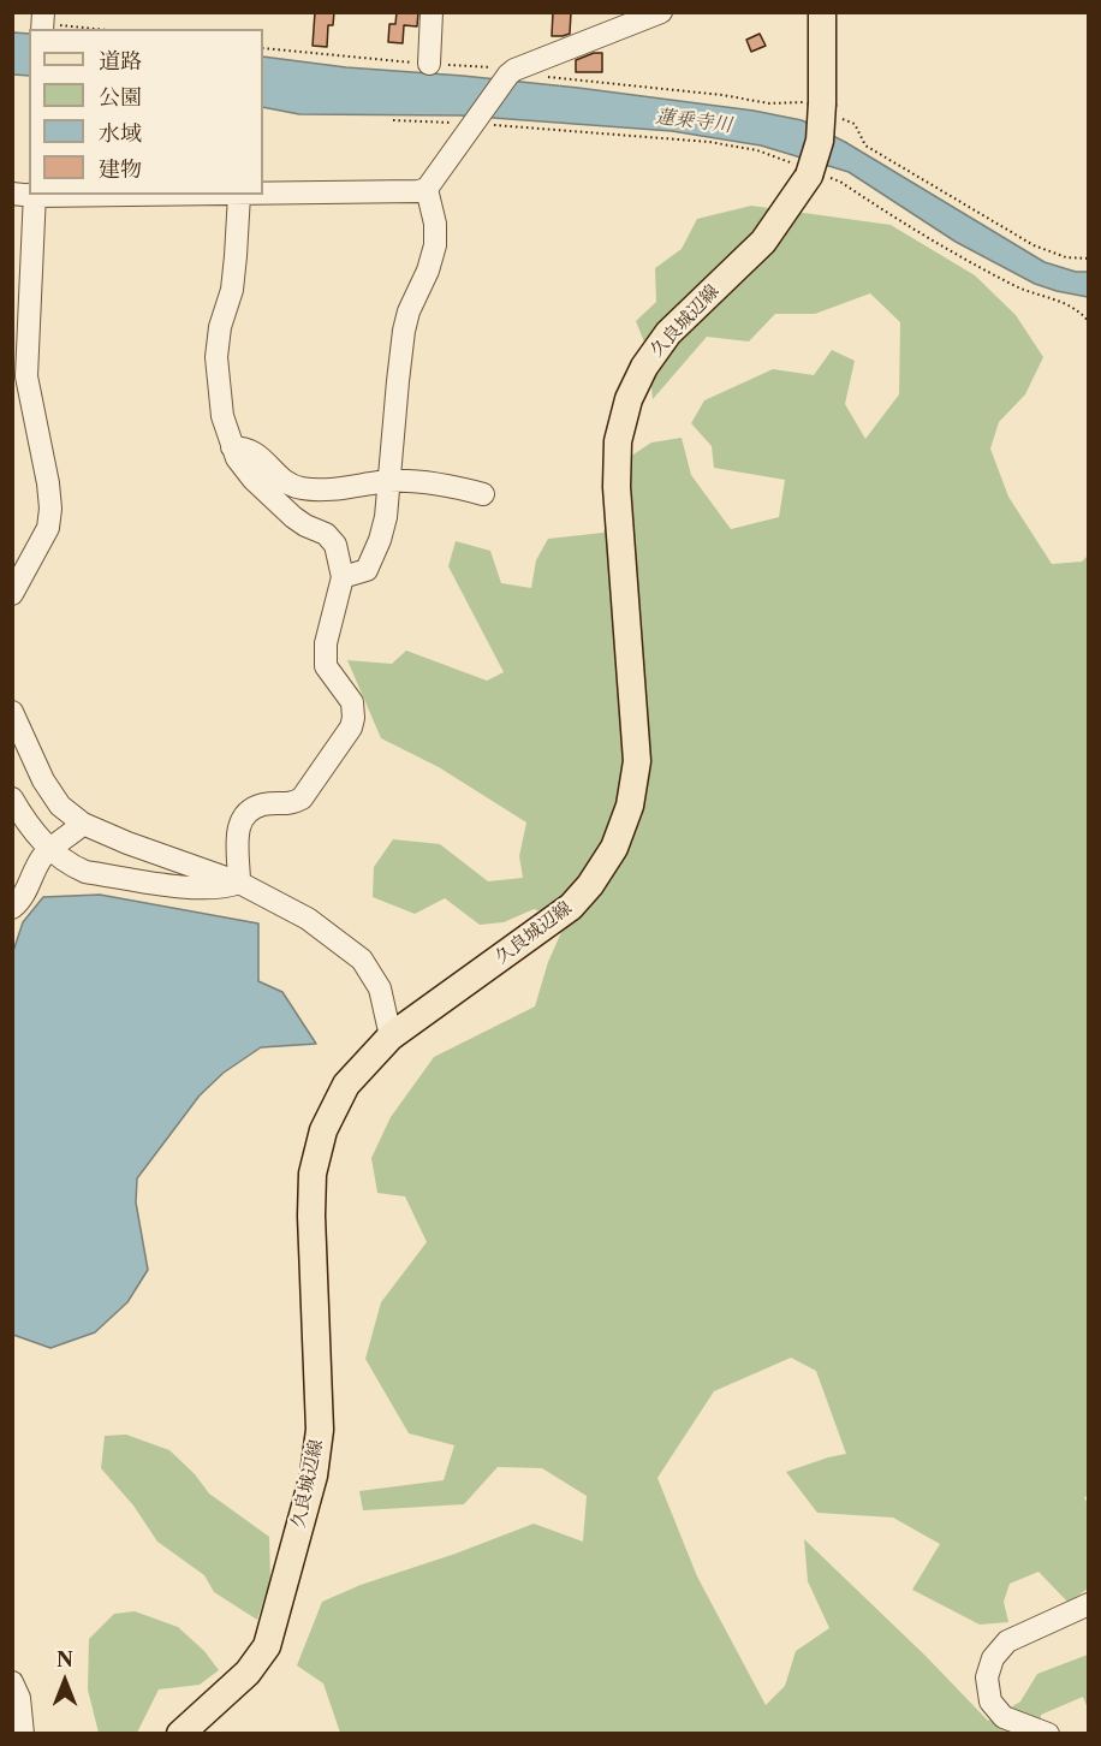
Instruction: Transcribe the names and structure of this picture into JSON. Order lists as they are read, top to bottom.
{
  "streets": {
    "main road": ["久良城辺線"]
  },
  "water": ["蓮乗寺川"],
  "legend": [
    "道路",
    "公園",
    "水域",
    "建物"
  ],
  "north": "top"
}
